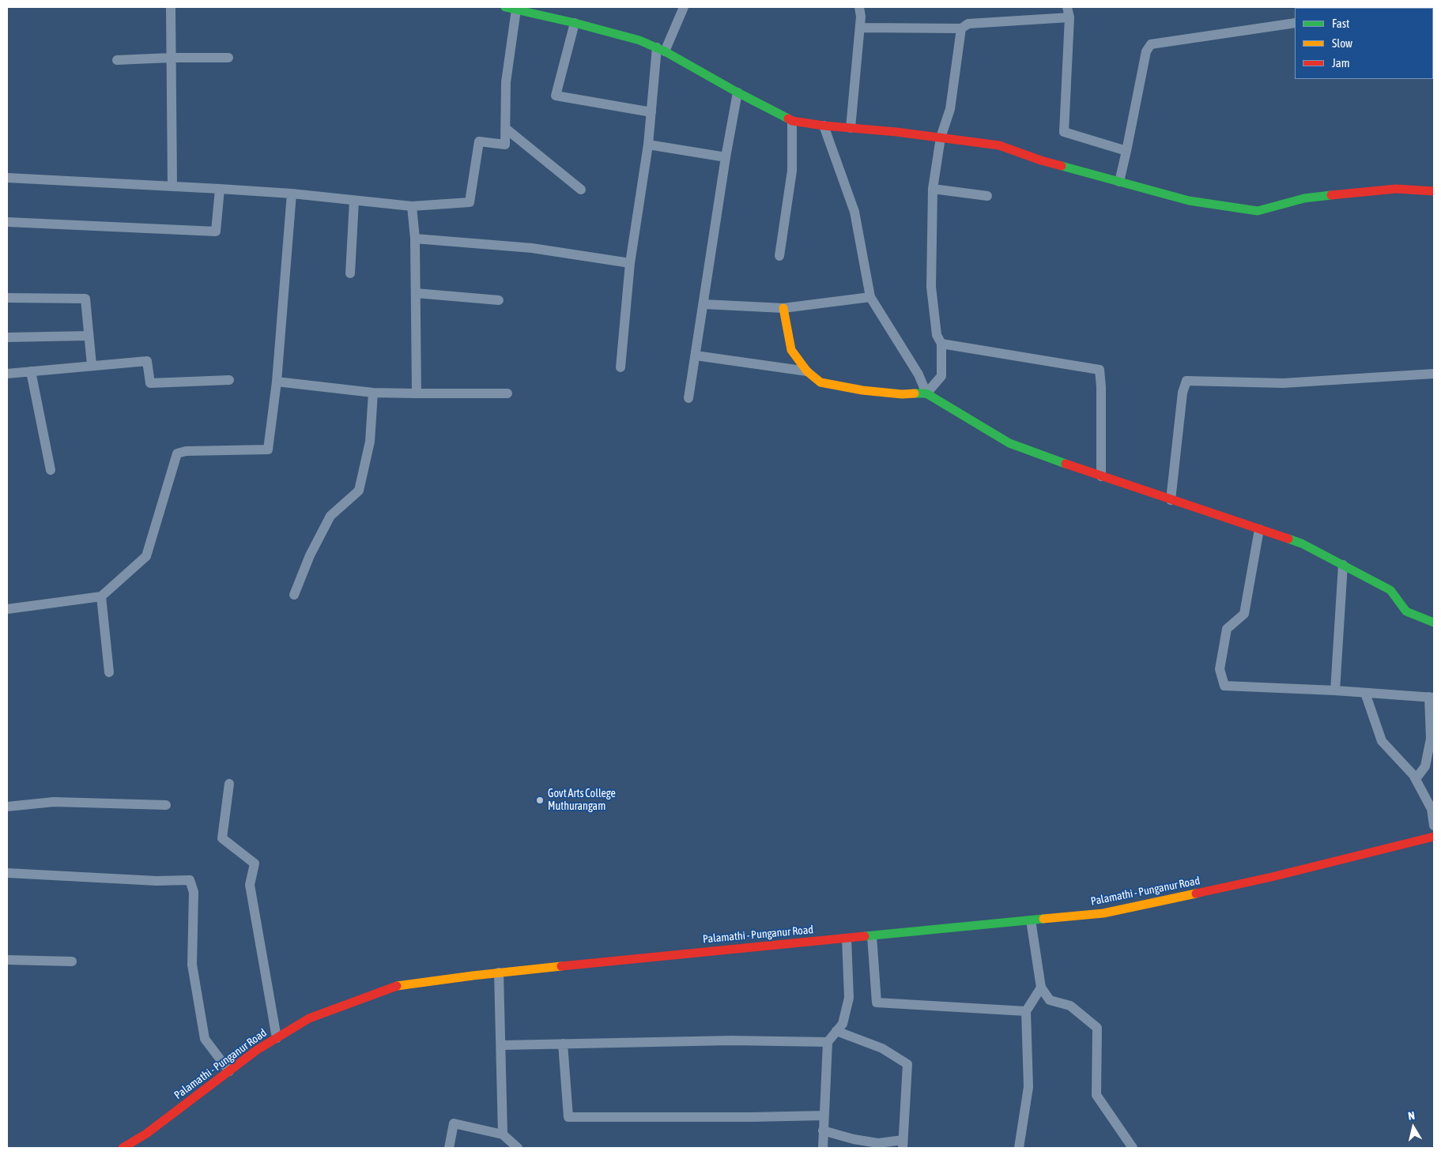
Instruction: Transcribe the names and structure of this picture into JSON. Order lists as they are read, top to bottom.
{
  "streets": {
    "street": ["Palamathi - Punganur Road"]
  },
  "places": ["Govt Arts College Muthurangam"],
  "legend": ["Fast", "Slow", "Jam"],
  "north": "top"
}
